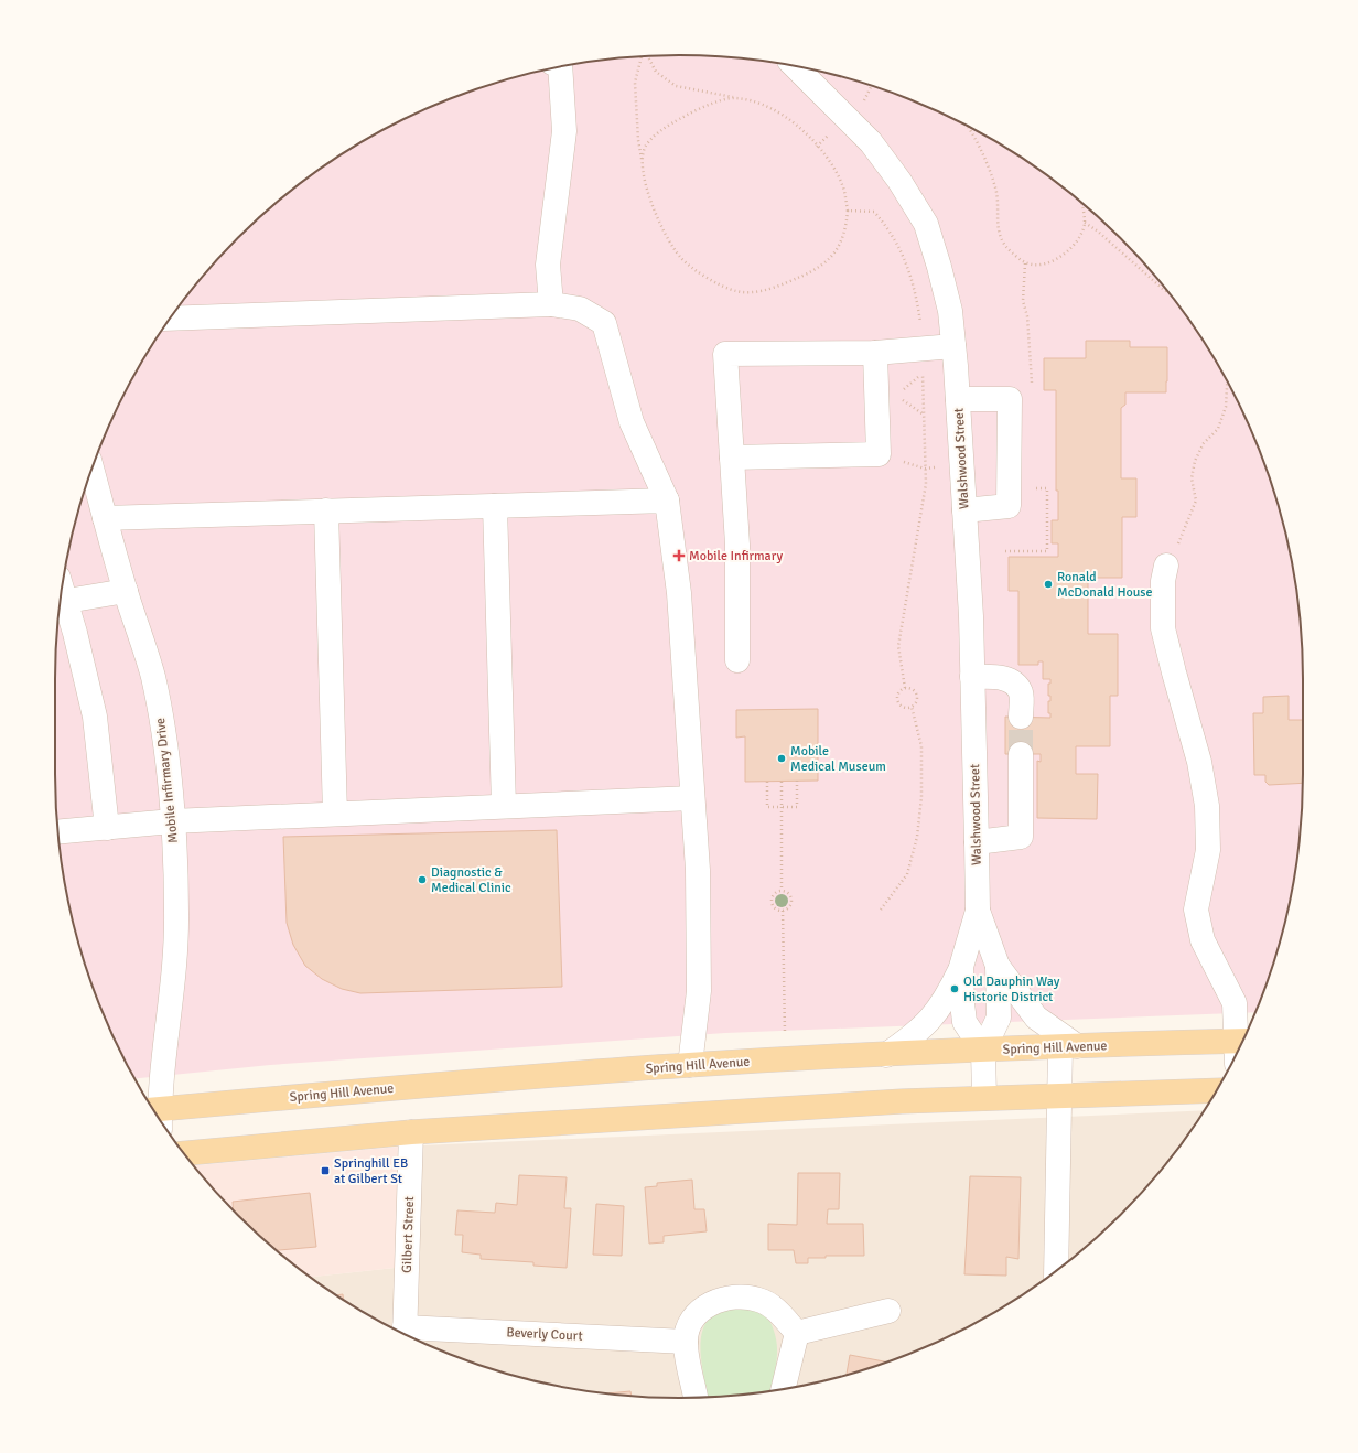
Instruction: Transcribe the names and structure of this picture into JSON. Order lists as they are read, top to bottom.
{
  "streets": {
    "main road": ["Spring Hill Avenue"],
    "street": [
      "Walshwood Street",
      "Mobile Infirmary Drive",
      "Gilbert Street",
      "Beverly Court"
    ]
  },
  "crossings": [
    ["Walshwood Street", "Spring Hill Avenue"],
    ["Gilbert Street", "Beverly Court"]
  ],
  "places": {
    "health": ["Mobile Infirmary"],
    "other": [
      "Ronald McDonald House",
      "Mobile Medical Museum",
      "Diagnostic & Medical Clinic",
      "Old Dauphin Way Historic District"
    ],
    "transit": ["Springhill EB at Gilbert St"]
  }
}
